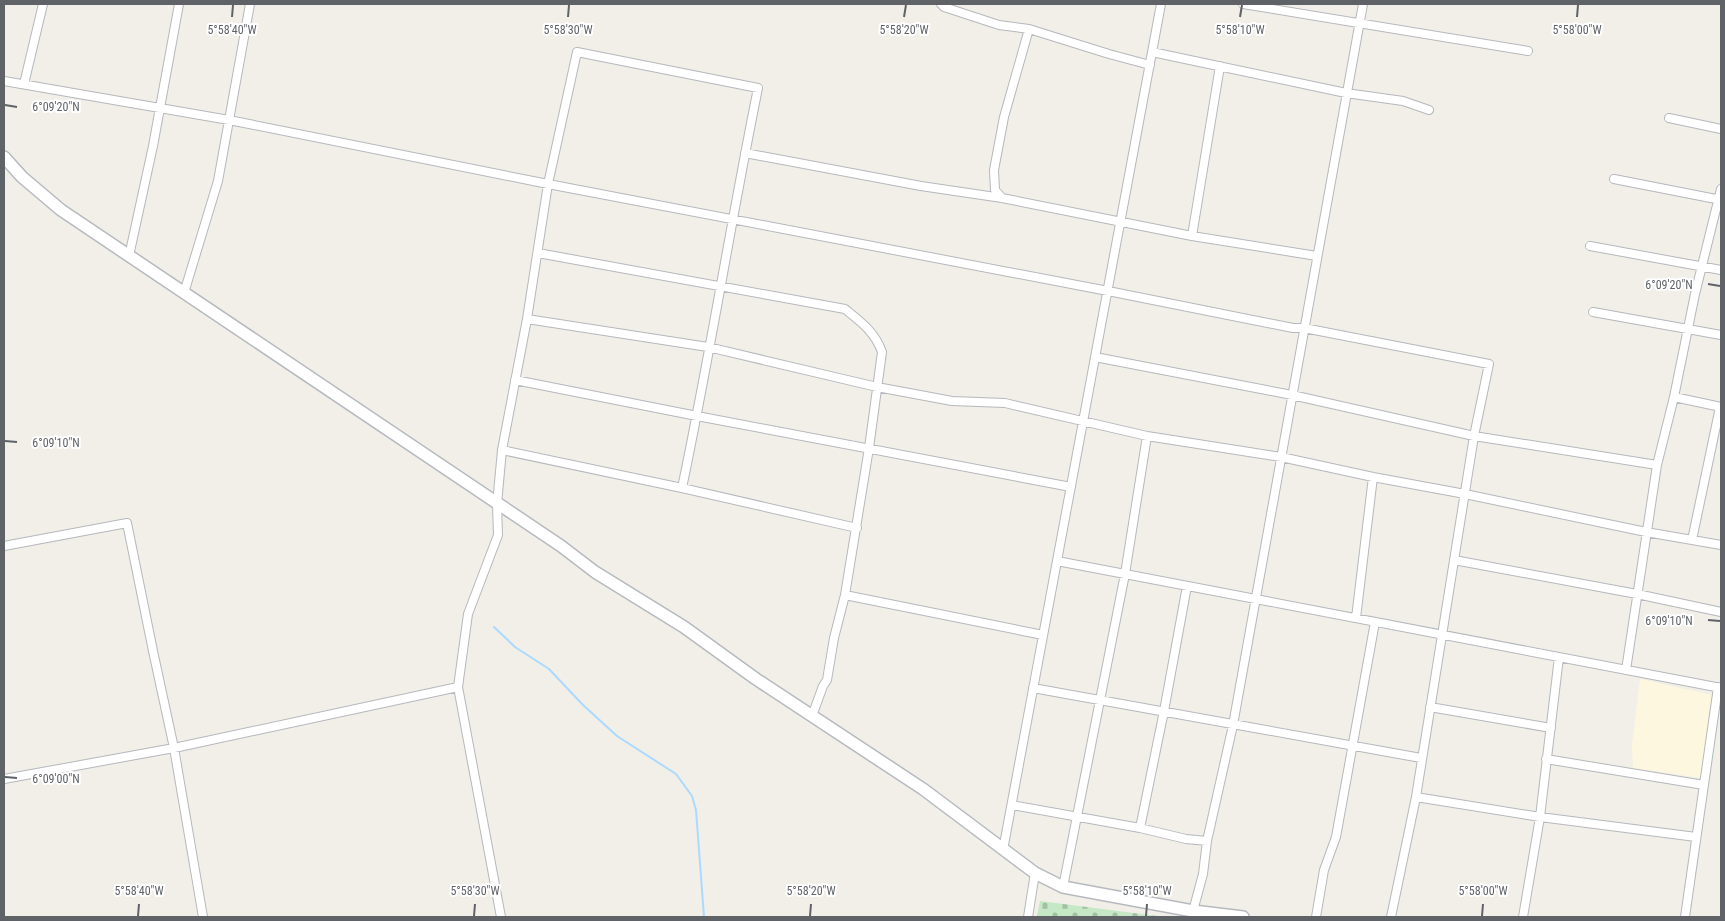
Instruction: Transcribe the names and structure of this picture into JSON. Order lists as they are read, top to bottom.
{
  "coordinates": [
    "5°58'40\"W",
    "5°58'30\"W",
    "5°58'20\"W",
    "5°58'10\"W",
    "5°58'00\"W",
    "6°09'20\"N",
    "6°09'10\"N",
    "6°09'00\"N"
  ]
}
